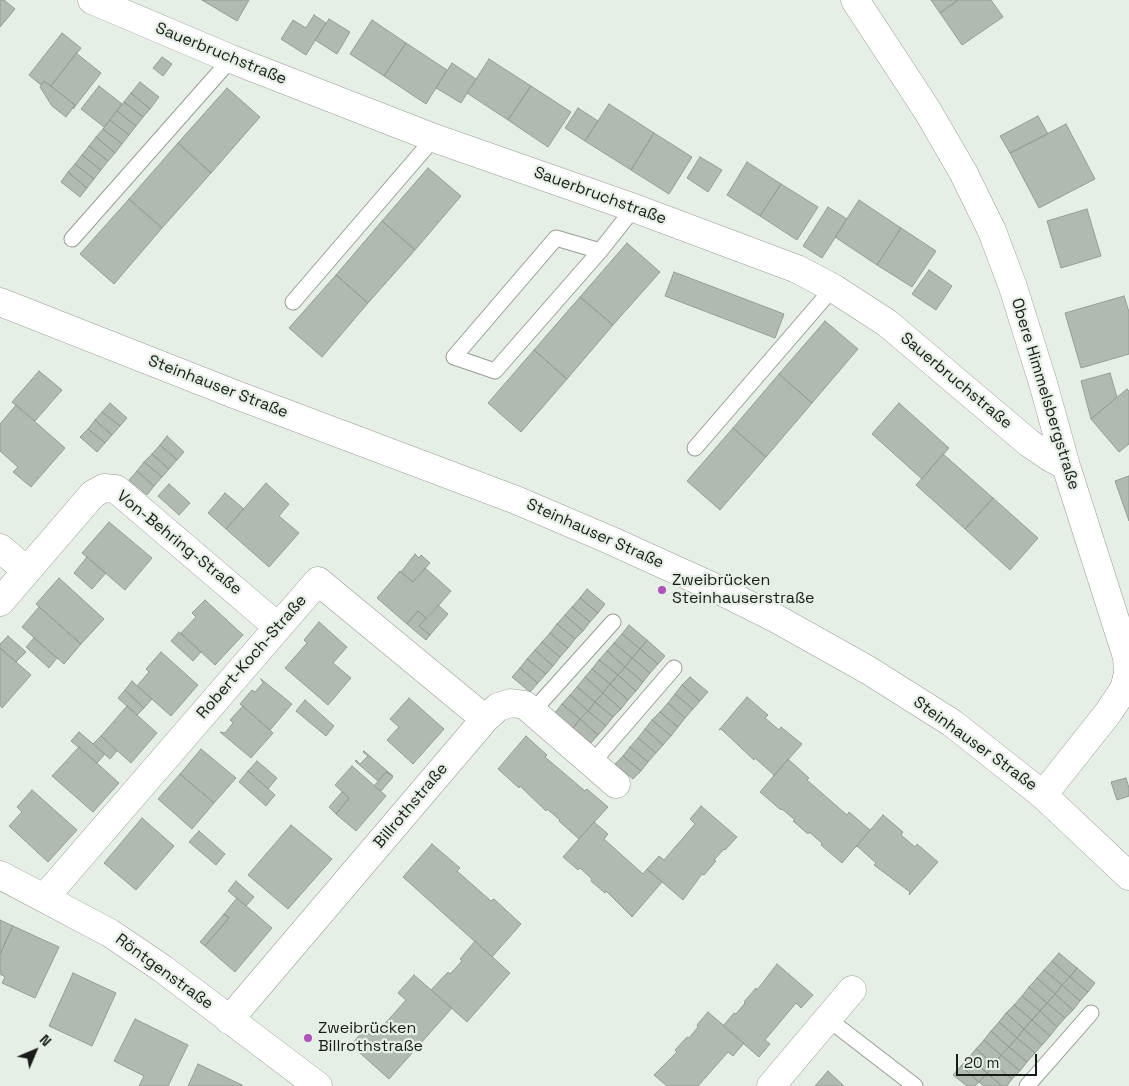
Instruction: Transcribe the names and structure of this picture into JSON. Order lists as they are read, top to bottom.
{
  "streets": {
    "street": [
      "Sauerbruchstraße",
      "Steinhauser Straße",
      "Obere Himmelsbergstraße",
      "Von-Behring-Straße",
      "Robert-Koch-Straße",
      "Billrothstraße",
      "Röntgenstraße"
    ]
  },
  "crossings": [
    ["Sauerbruchstraße", "Obere Himmelsbergstraße"],
    ["Steinhauser Straße", "Obere Himmelsbergstraße"],
    ["Von-Behring-Straße", "Robert-Koch-Straße"],
    ["Robert-Koch-Straße", "Billrothstraße"],
    ["Robert-Koch-Straße", "Röntgenstraße"],
    ["Billrothstraße", "Röntgenstraße"]
  ],
  "places": ["Zweibrücken Steinhauserstraße", "Zweibrücken Billrothstraße"],
  "scale_bar": "20 m",
  "north": "top right"
}
